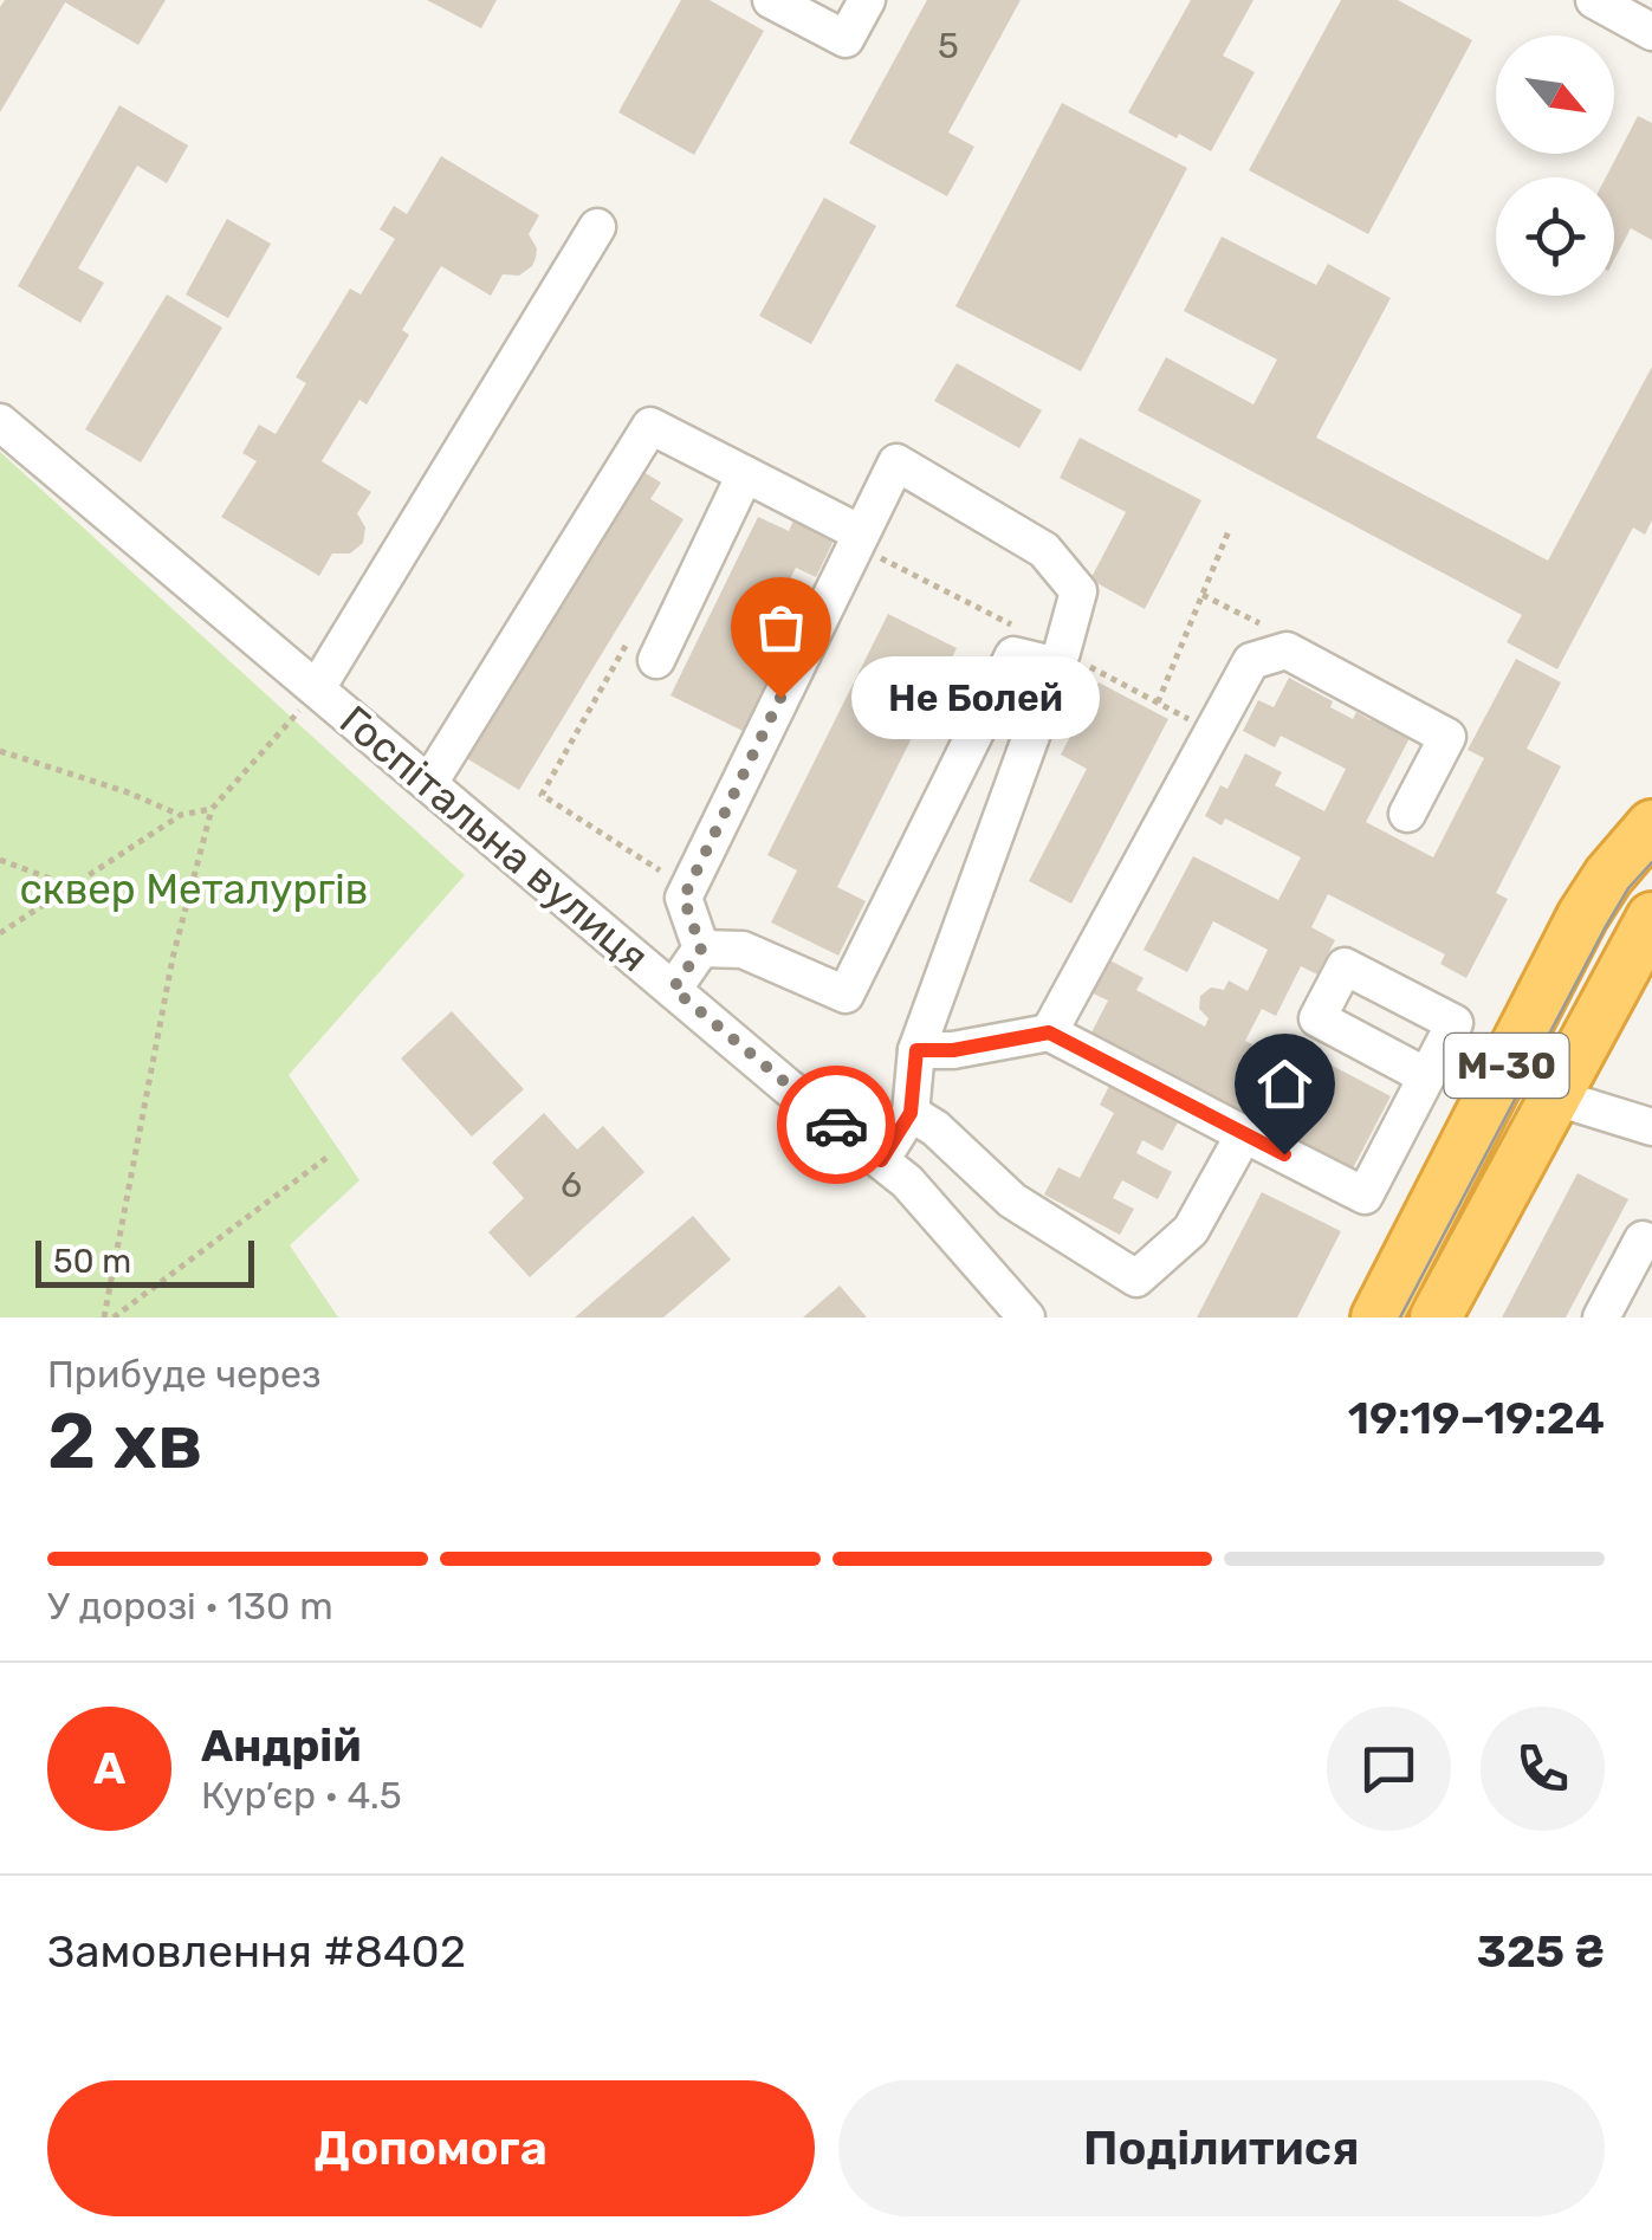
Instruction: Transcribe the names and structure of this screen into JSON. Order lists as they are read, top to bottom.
{
  "streets": {
    "highway": ["М-30"],
    "street": ["Госпітальна вулиця"]
  },
  "parks": ["сквер Металургів"],
  "places": ["Не Болей"],
  "house_numbers": ["5", "6"],
  "scale_bar": "50 m",
  "north": "bottom right",
  "page": {
    "bubble": "Не Болей",
    "scale": "50 m",
    "heading": ["2 хв", "Прибуде через", "19:19–19:24"],
    "panel": [
      "Андрій",
      "Кур’єр · 4.5",
      "Замовлення #8402",
      "325 ₴"
    ],
    "bar": "У дорозі · 130 m",
    "round": "А",
    "buttons": ["Допомога", "Поділитися"]
  }
}
